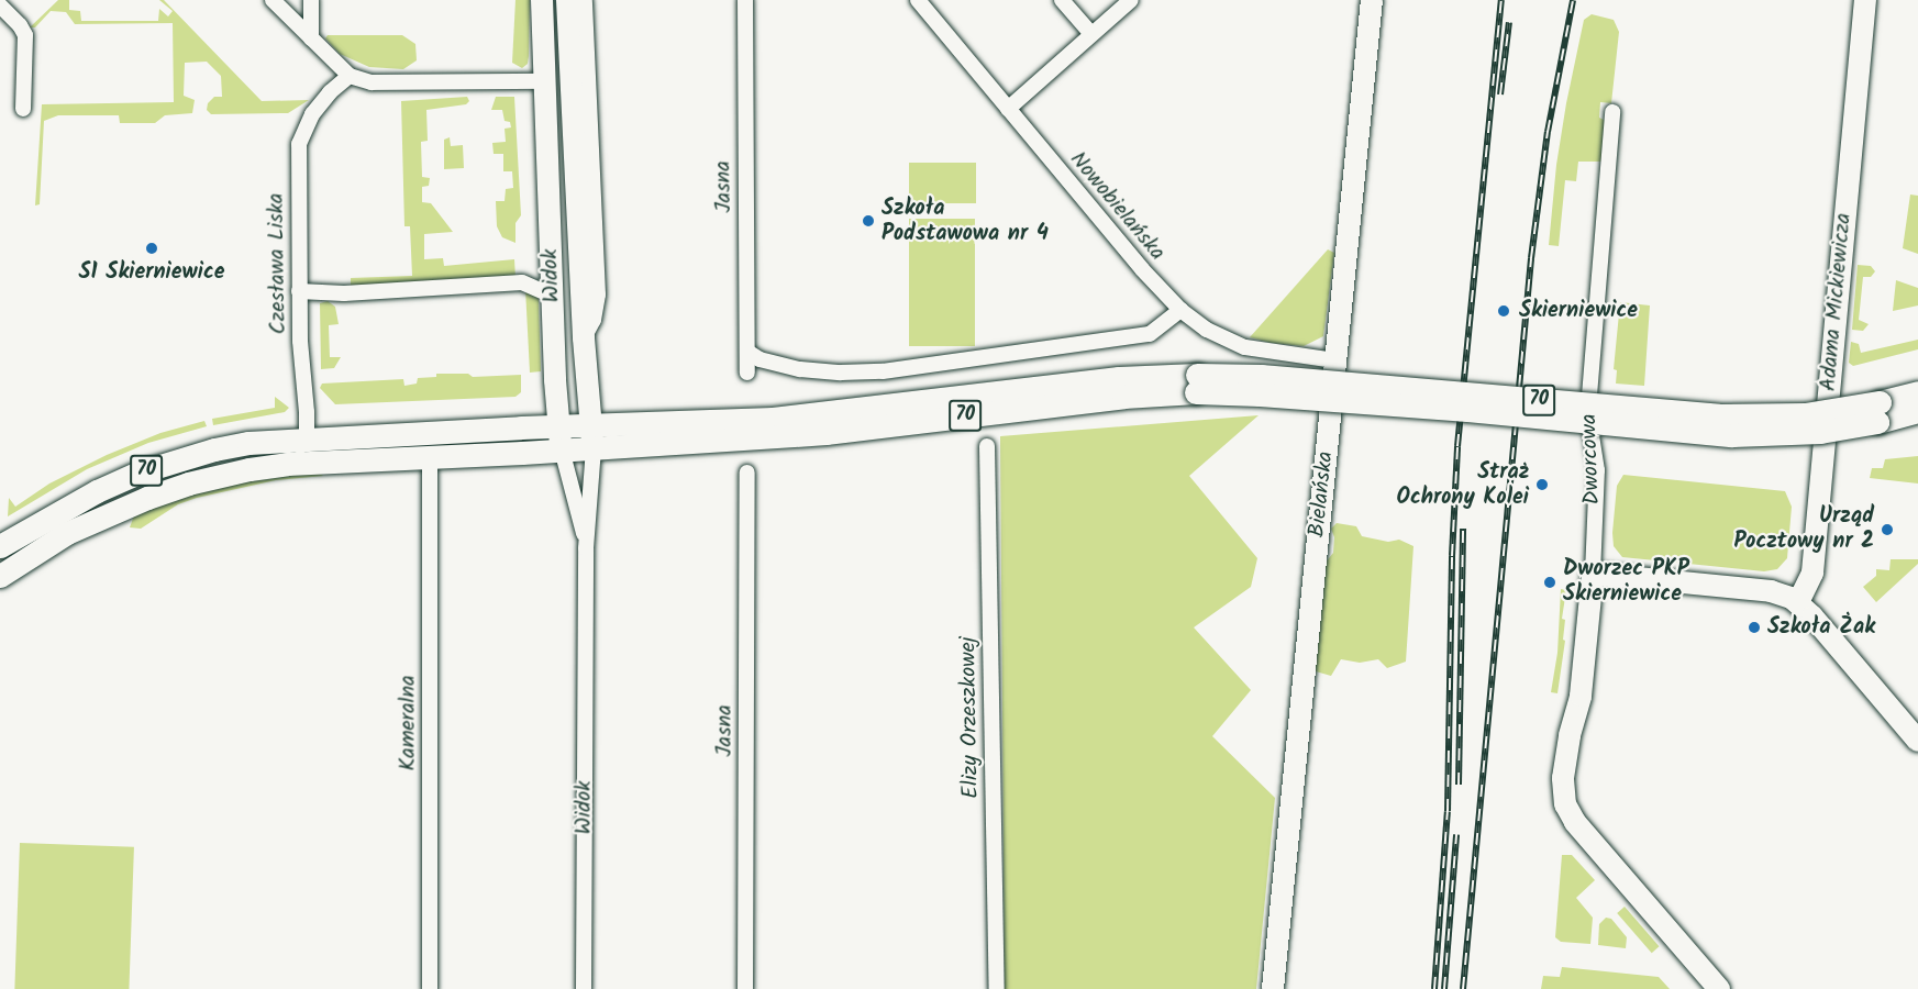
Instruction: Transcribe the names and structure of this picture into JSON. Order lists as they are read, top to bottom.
{
  "streets": {
    "main road": ["70"],
    "street": [
      "Jasna",
      "Nowobielańska",
      "Czesława Liska",
      "Widok",
      "Adama Mickiewicza",
      "Dworcowa",
      "Bielańska",
      "Elizy Orzeszkowej",
      "Kameralna"
    ]
  },
  "crossings": [
    ["Nowobielańska", "Bielańska"],
    ["Czesława Liska", "70"],
    ["Widok", "70"],
    ["70", "Kameralna"]
  ],
  "places": [
    "Szkoła Podstawowa nr 4",
    "S1 Skierniewice",
    "Skierniewice",
    "Straż Ochrony Kolei",
    "Urząd Pocztowy nr 2",
    "Dworzec PKP Skierniewice",
    "Szkoła Żak"
  ]
}
